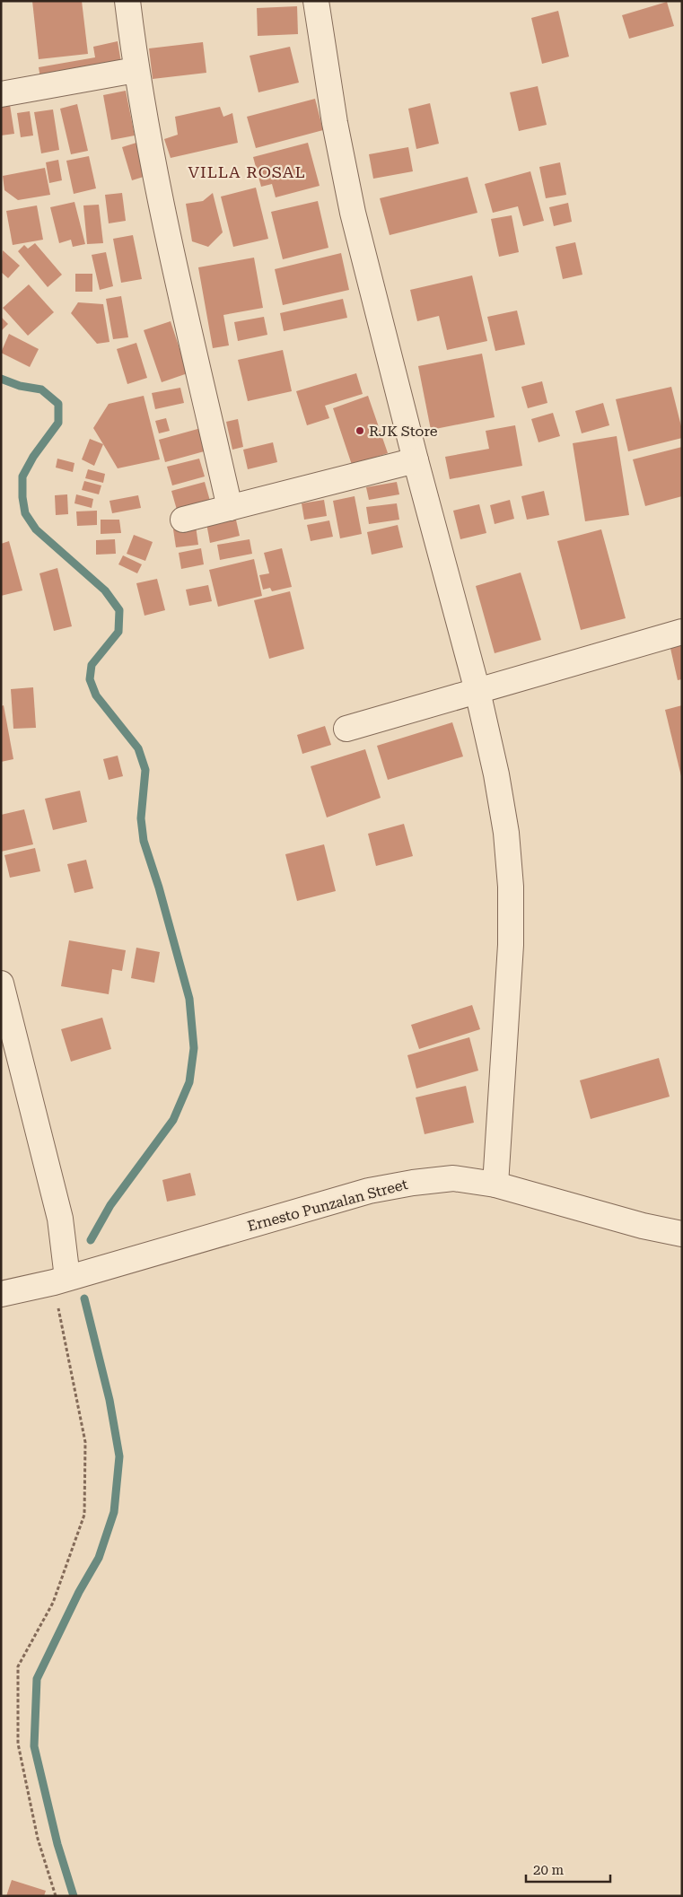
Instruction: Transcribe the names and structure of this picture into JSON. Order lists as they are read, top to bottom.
{
  "streets": {
    "street": ["Ernesto Punzalan Street"]
  },
  "districts": ["VILLA ROSAL"],
  "places": ["RJK Store"],
  "scale_bar": "20 m"
}
